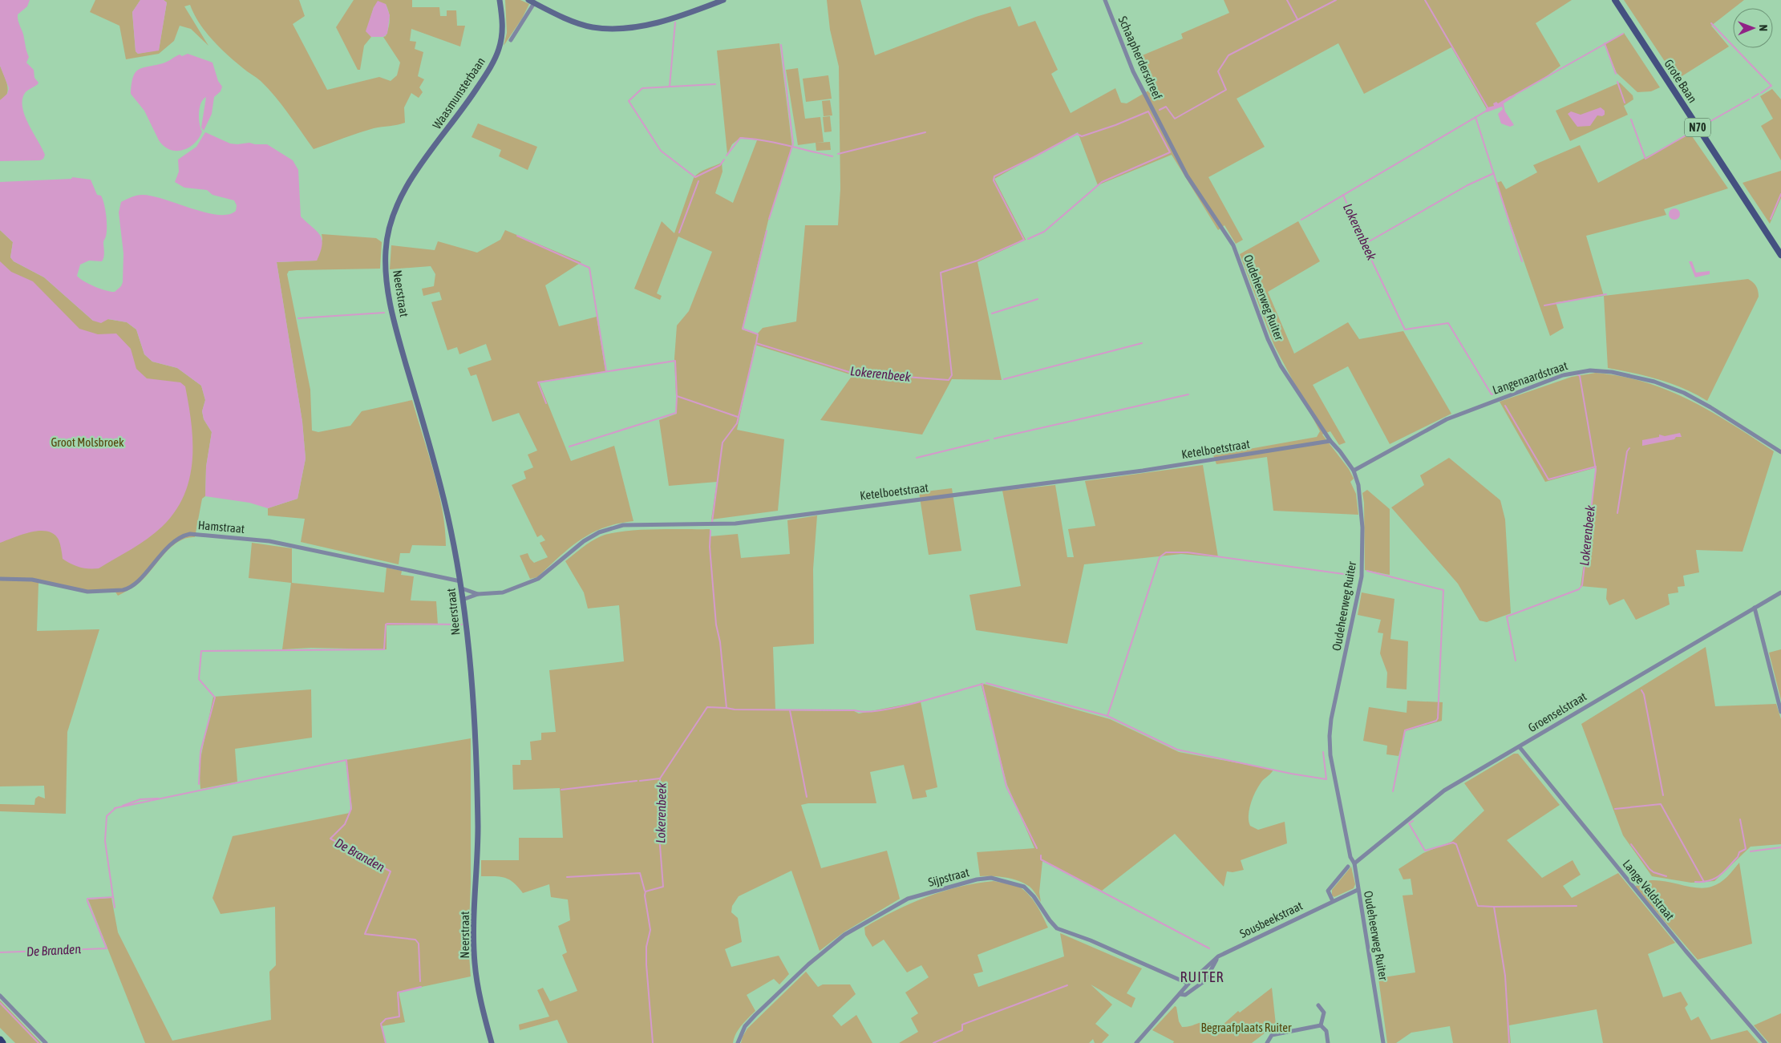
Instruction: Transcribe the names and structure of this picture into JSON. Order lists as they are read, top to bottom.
{
  "streets": {
    "main road": ["Grote Baan", "N70"],
    "street": [
      "Schaapherdersdreef",
      "Waasmunsterbaan",
      "Neerstraat",
      "Oudeheerweg Ruiter",
      "Langenaardstraat",
      "Ketelboetstraat",
      "Hamstraat",
      "Groenselstraat",
      "Sijpstraat",
      "Lange Veldstraat",
      "Sousbeekstraat"
    ]
  },
  "crossings": [
    ["Schaapherdersdreef", "Oudeheerweg Ruiter"],
    ["Waasmunsterbaan", "Neerstraat"],
    ["Neerstraat", "Ketelboetstraat"],
    ["Neerstraat", "Hamstraat"],
    ["Oudeheerweg Ruiter", "Langenaardstraat"],
    ["Oudeheerweg Ruiter", "Ketelboetstraat"],
    ["Oudeheerweg Ruiter", "Groenselstraat"],
    ["Oudeheerweg Ruiter", "Sousbeekstraat"],
    ["Groenselstraat", "Lange Veldstraat"],
    ["Sijpstraat", "Sousbeekstraat"]
  ],
  "districts": ["RUITER"],
  "water": ["Lokerenbeek", "De Branden"],
  "parks": ["Groot Molsbroek", "Begraafplaats Ruiter"],
  "north": "right"
}
